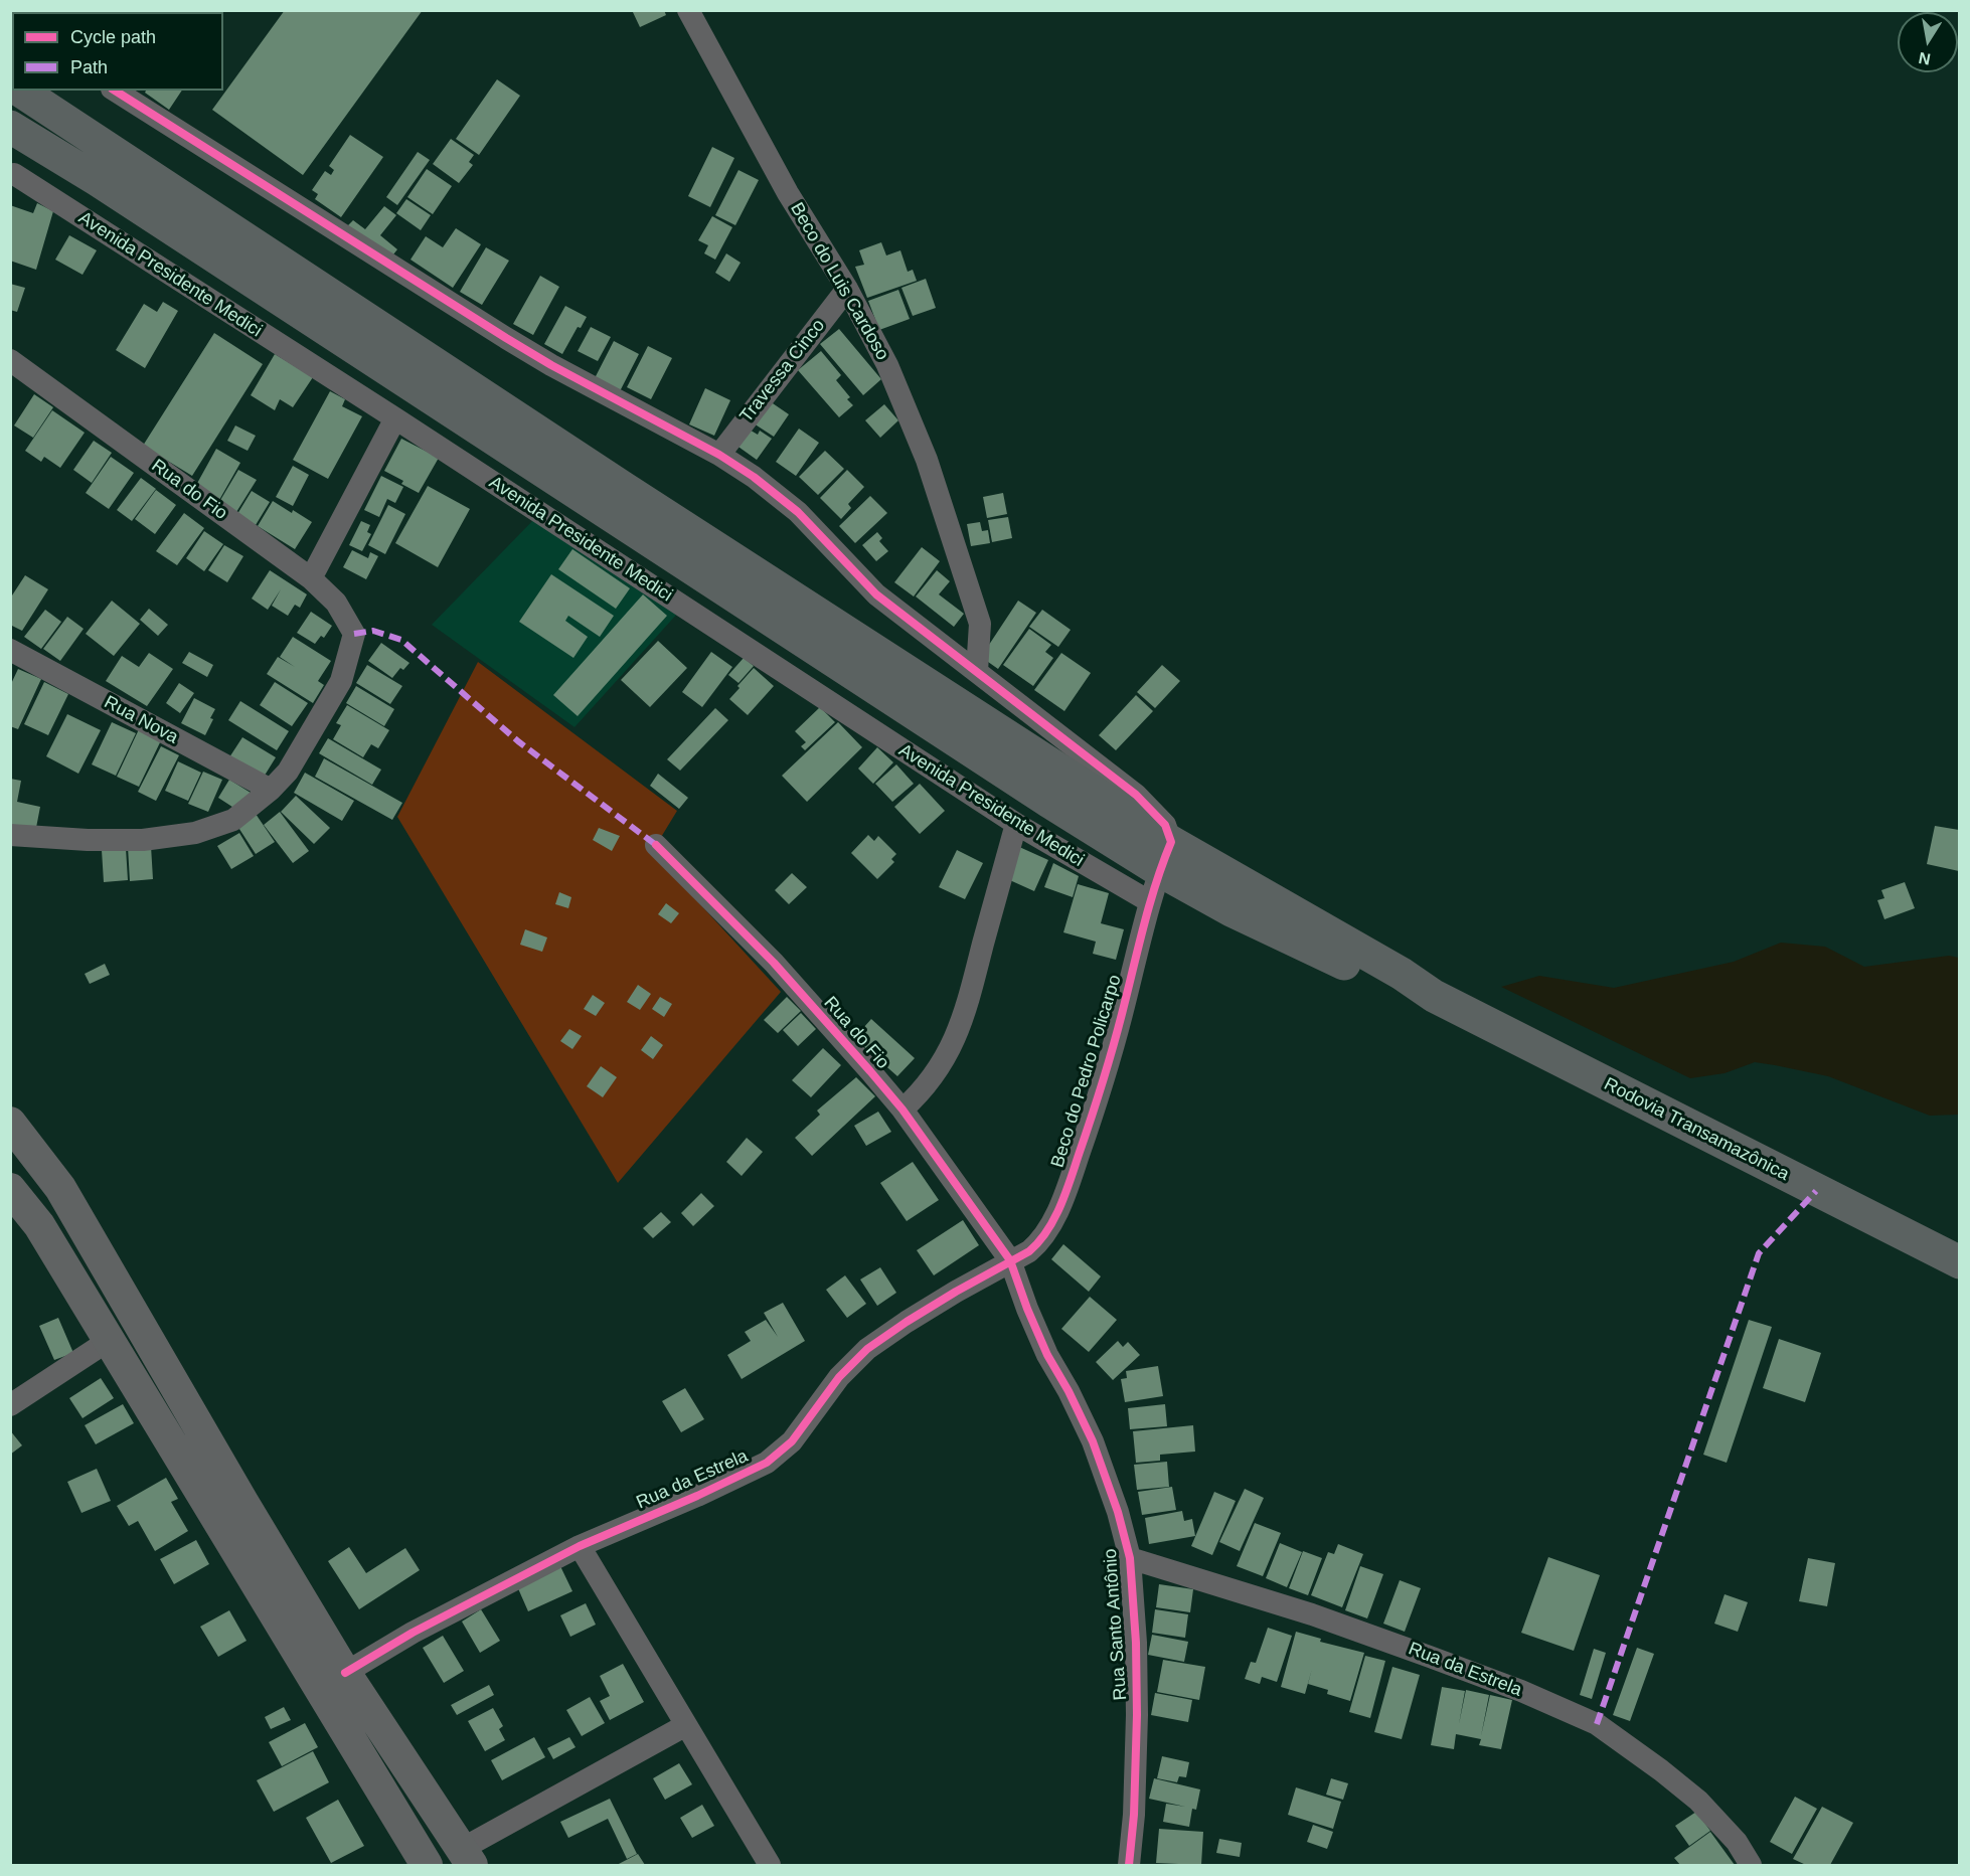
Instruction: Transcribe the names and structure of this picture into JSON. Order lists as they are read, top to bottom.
{
  "streets": {
    "main road": ["Rodovia Transamazônica"],
    "street": [
      "Avenida Presidente Medici",
      "Beco do Luis Cardoso",
      "Travessa Cinco",
      "Rua do Fio",
      "Rua Nova",
      "Beco do Pedro Policarpo",
      "Rua da Estrela",
      "Rua Santo Antônio"
    ]
  },
  "crossings": [
    ["Avenida Presidente Medici", "Beco do Pedro Policarpo"],
    ["Beco do Luis Cardoso", "Travessa Cinco"],
    ["Rua do Fio", "Rua Nova"],
    ["Rua do Fio", "Beco do Pedro Policarpo"],
    ["Rua do Fio", "Rua da Estrela"],
    ["Rua do Fio", "Rua Santo Antônio"],
    ["Beco do Pedro Policarpo", "Rodovia Transamazônica"],
    ["Beco do Pedro Policarpo", "Rua da Estrela"],
    ["Beco do Pedro Policarpo", "Rua Santo Antônio"],
    ["Rua da Estrela", "Rua Santo Antônio"]
  ],
  "legend": ["Cycle path", "Path"],
  "north": "bottom"
}
